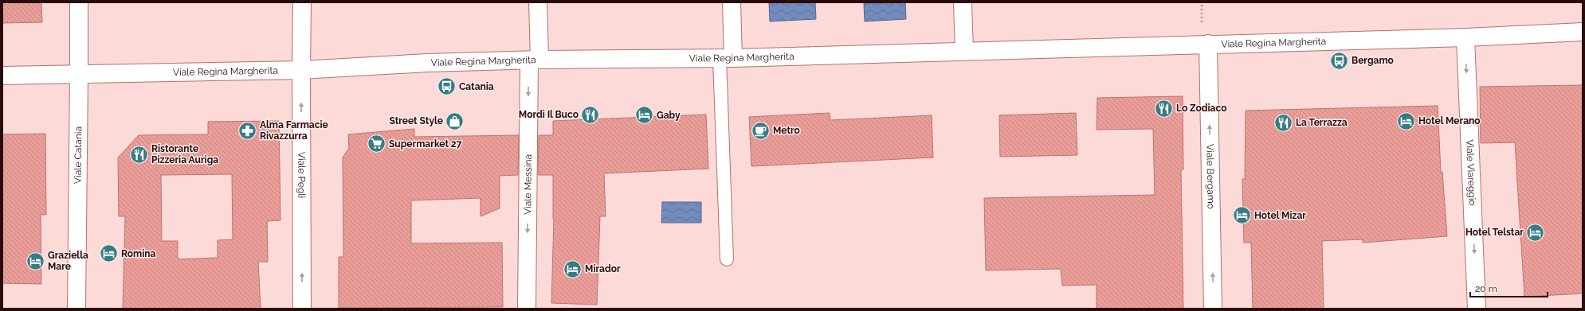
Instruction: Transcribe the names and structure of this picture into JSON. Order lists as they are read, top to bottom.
{
  "streets": {
    "street": [
      "Viale Regina Margherita",
      "Viale Catania",
      "Viale Viareggio",
      "Viale Pegli",
      "Viale Bergamo",
      "Viale Messina"
    ]
  },
  "crossings": [
    ["Viale Regina Margherita", "Viale Catania"],
    ["Viale Regina Margherita", "Viale Viareggio"],
    ["Viale Regina Margherita", "Viale Pegli"],
    ["Viale Regina Margherita", "Viale Bergamo"],
    ["Viale Regina Margherita", "Viale Messina"]
  ],
  "one_way": [
    "Viale Viareggio",
    "Viale Pegli",
    "Viale Bergamo",
    "Viale Messina"
  ],
  "places": {
    "bus stop": ["Bergamo", "Catania"],
    "restaurant": [
      "Lo Zodiaco",
      "Mordi Il Buco",
      "La Terrazza",
      "Ristorante Pizzeria Auriga"
    ],
    "hotel": [
      "Gaby",
      "Hotel Merano",
      "Hotel Mizar",
      "Hotel Telstar",
      "Romina",
      "Graziella Mare",
      "Mirador"
    ],
    "shop": ["Street Style"],
    "pharmacy": ["Alma Farmacie Rivazzurra"],
    "cafe": ["Metro"],
    "supermarket": ["Supermarket 27"]
  },
  "scale_bar": "20 m"
}
